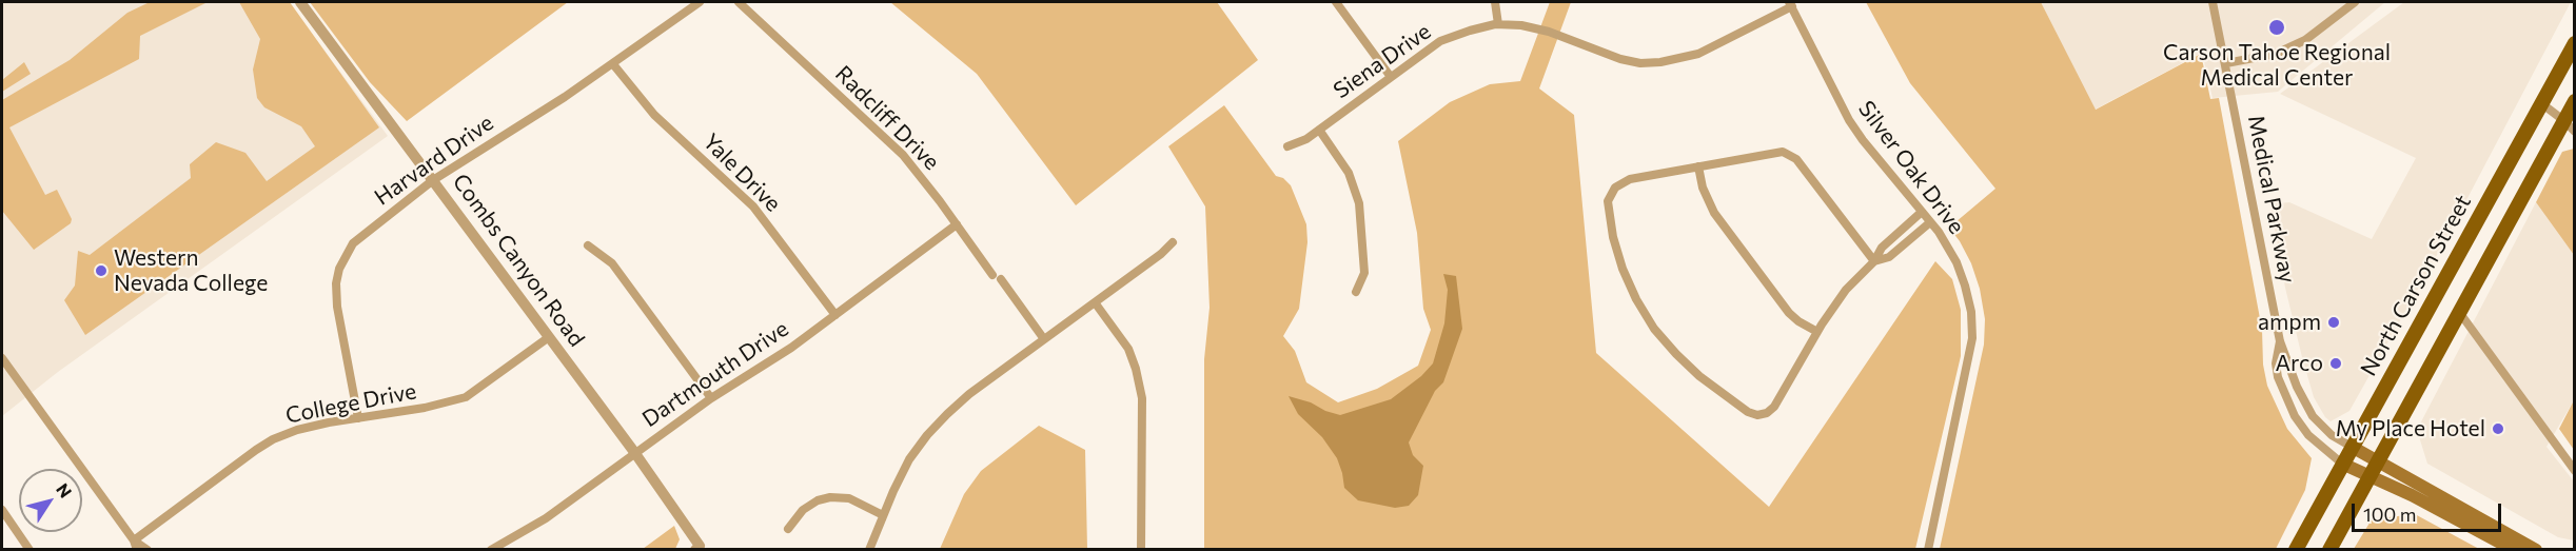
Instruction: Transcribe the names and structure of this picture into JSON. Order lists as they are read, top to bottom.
{
  "streets": {
    "main road": ["North Carson Street"],
    "street": [
      "Siena Drive",
      "Radcliff Drive",
      "Harvard Drive",
      "Silver Oak Drive",
      "Yale Drive",
      "Medical Parkway",
      "Combs Canyon Road",
      "Dartmouth Drive",
      "College Drive"
    ]
  },
  "crossings": [
    ["Siena Drive", "Silver Oak Drive"],
    ["Radcliff Drive", "Dartmouth Drive"],
    ["Harvard Drive", "Yale Drive"],
    ["Harvard Drive", "Combs Canyon Road"],
    ["Harvard Drive", "College Drive"],
    ["Yale Drive", "Dartmouth Drive"],
    ["Medical Parkway", "North Carson Street"],
    ["Combs Canyon Road", "Dartmouth Drive"],
    ["Combs Canyon Road", "College Drive"]
  ],
  "places": [
    "Carson Tahoe Regional Medical Center",
    "Western Nevada College",
    "ampm",
    "Arco",
    "My Place Hotel"
  ],
  "scale_bar": "100 m",
  "north": "top right"
}
